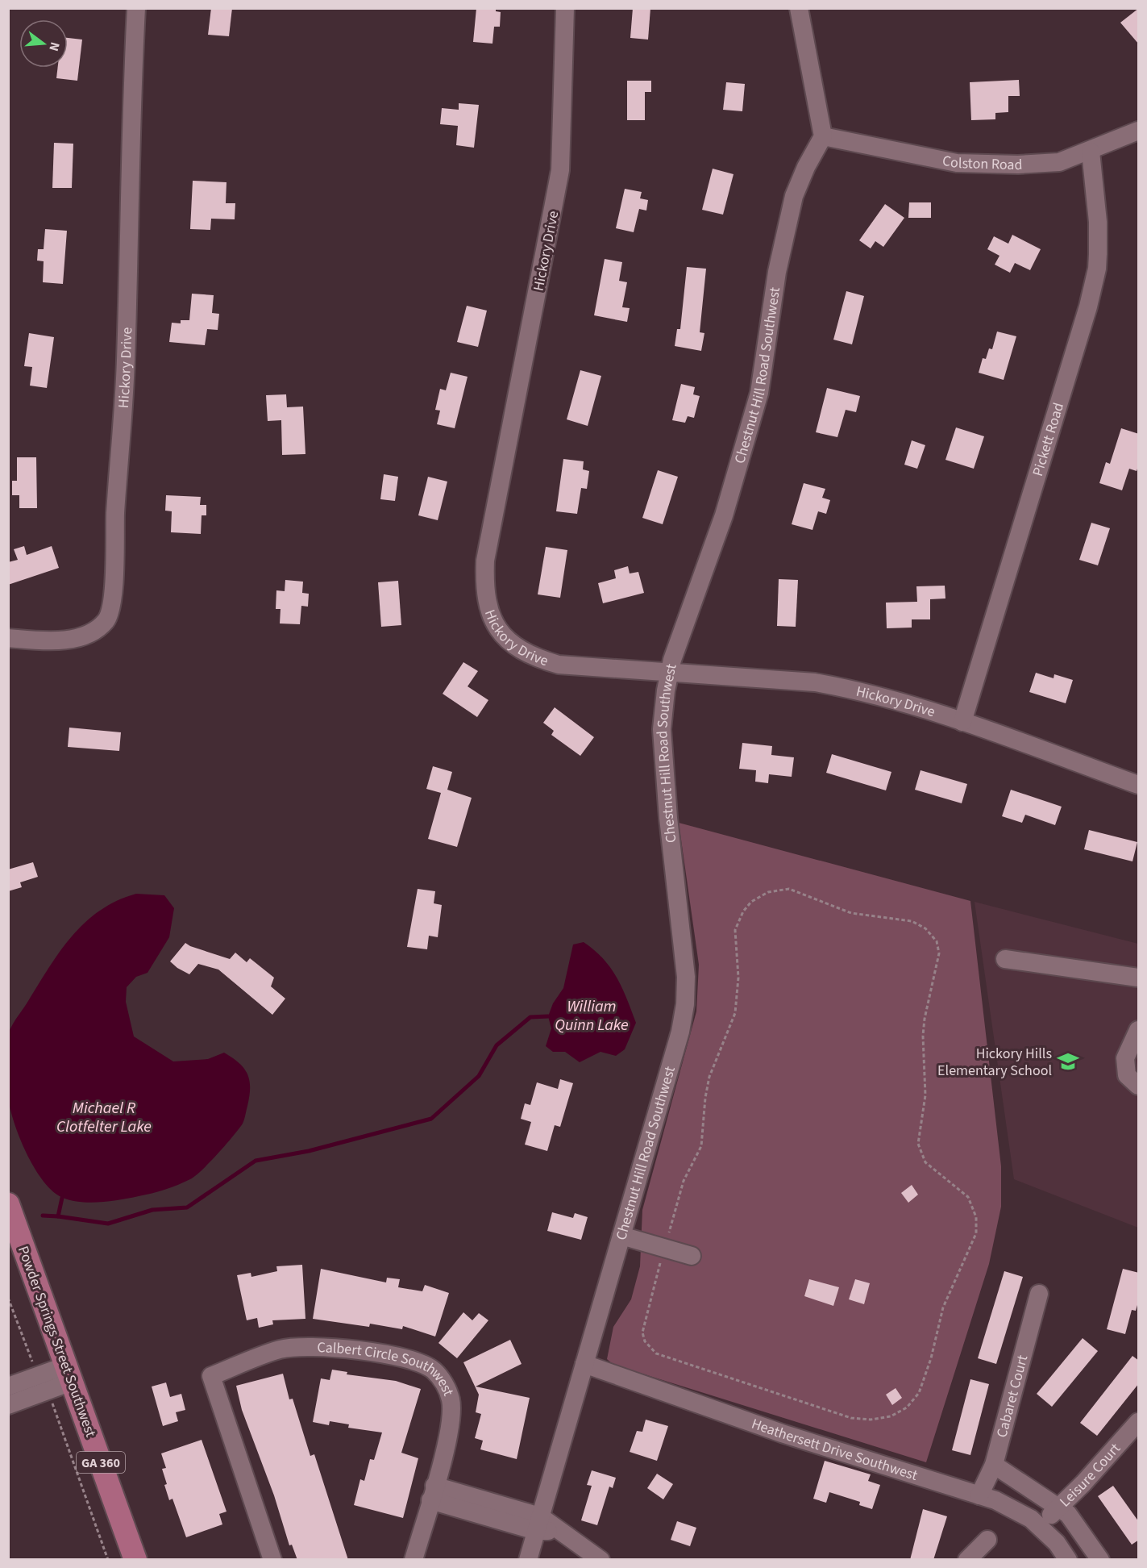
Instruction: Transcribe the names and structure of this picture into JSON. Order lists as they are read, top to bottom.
{
  "streets": {
    "main road": ["Powder Springs Street Southwest", "GA 360"],
    "street": [
      "Colston Road",
      "Hickory Drive",
      "Chestnut Hill Road Southwest",
      "Pickett Road",
      "Calbert Circle Southwest",
      "Cabaret Court",
      "Heathersett Drive Southwest",
      "Leisure Court"
    ]
  },
  "crossings": [
    ["Colston Road", "Chestnut Hill Road Southwest"],
    ["Colston Road", "Pickett Road"],
    ["Hickory Drive", "Chestnut Hill Road Southwest"],
    ["Hickory Drive", "Pickett Road"],
    ["Chestnut Hill Road Southwest", "Heathersett Drive Southwest"],
    ["Cabaret Court", "Heathersett Drive Southwest"],
    ["Heathersett Drive Southwest", "Leisure Court"]
  ],
  "water": ["William Quinn Lake", "Michael R Clotfelter Lake"],
  "places": {
    "school or university": ["Hickory Hills Elementary School"]
  },
  "north": "right"
}
